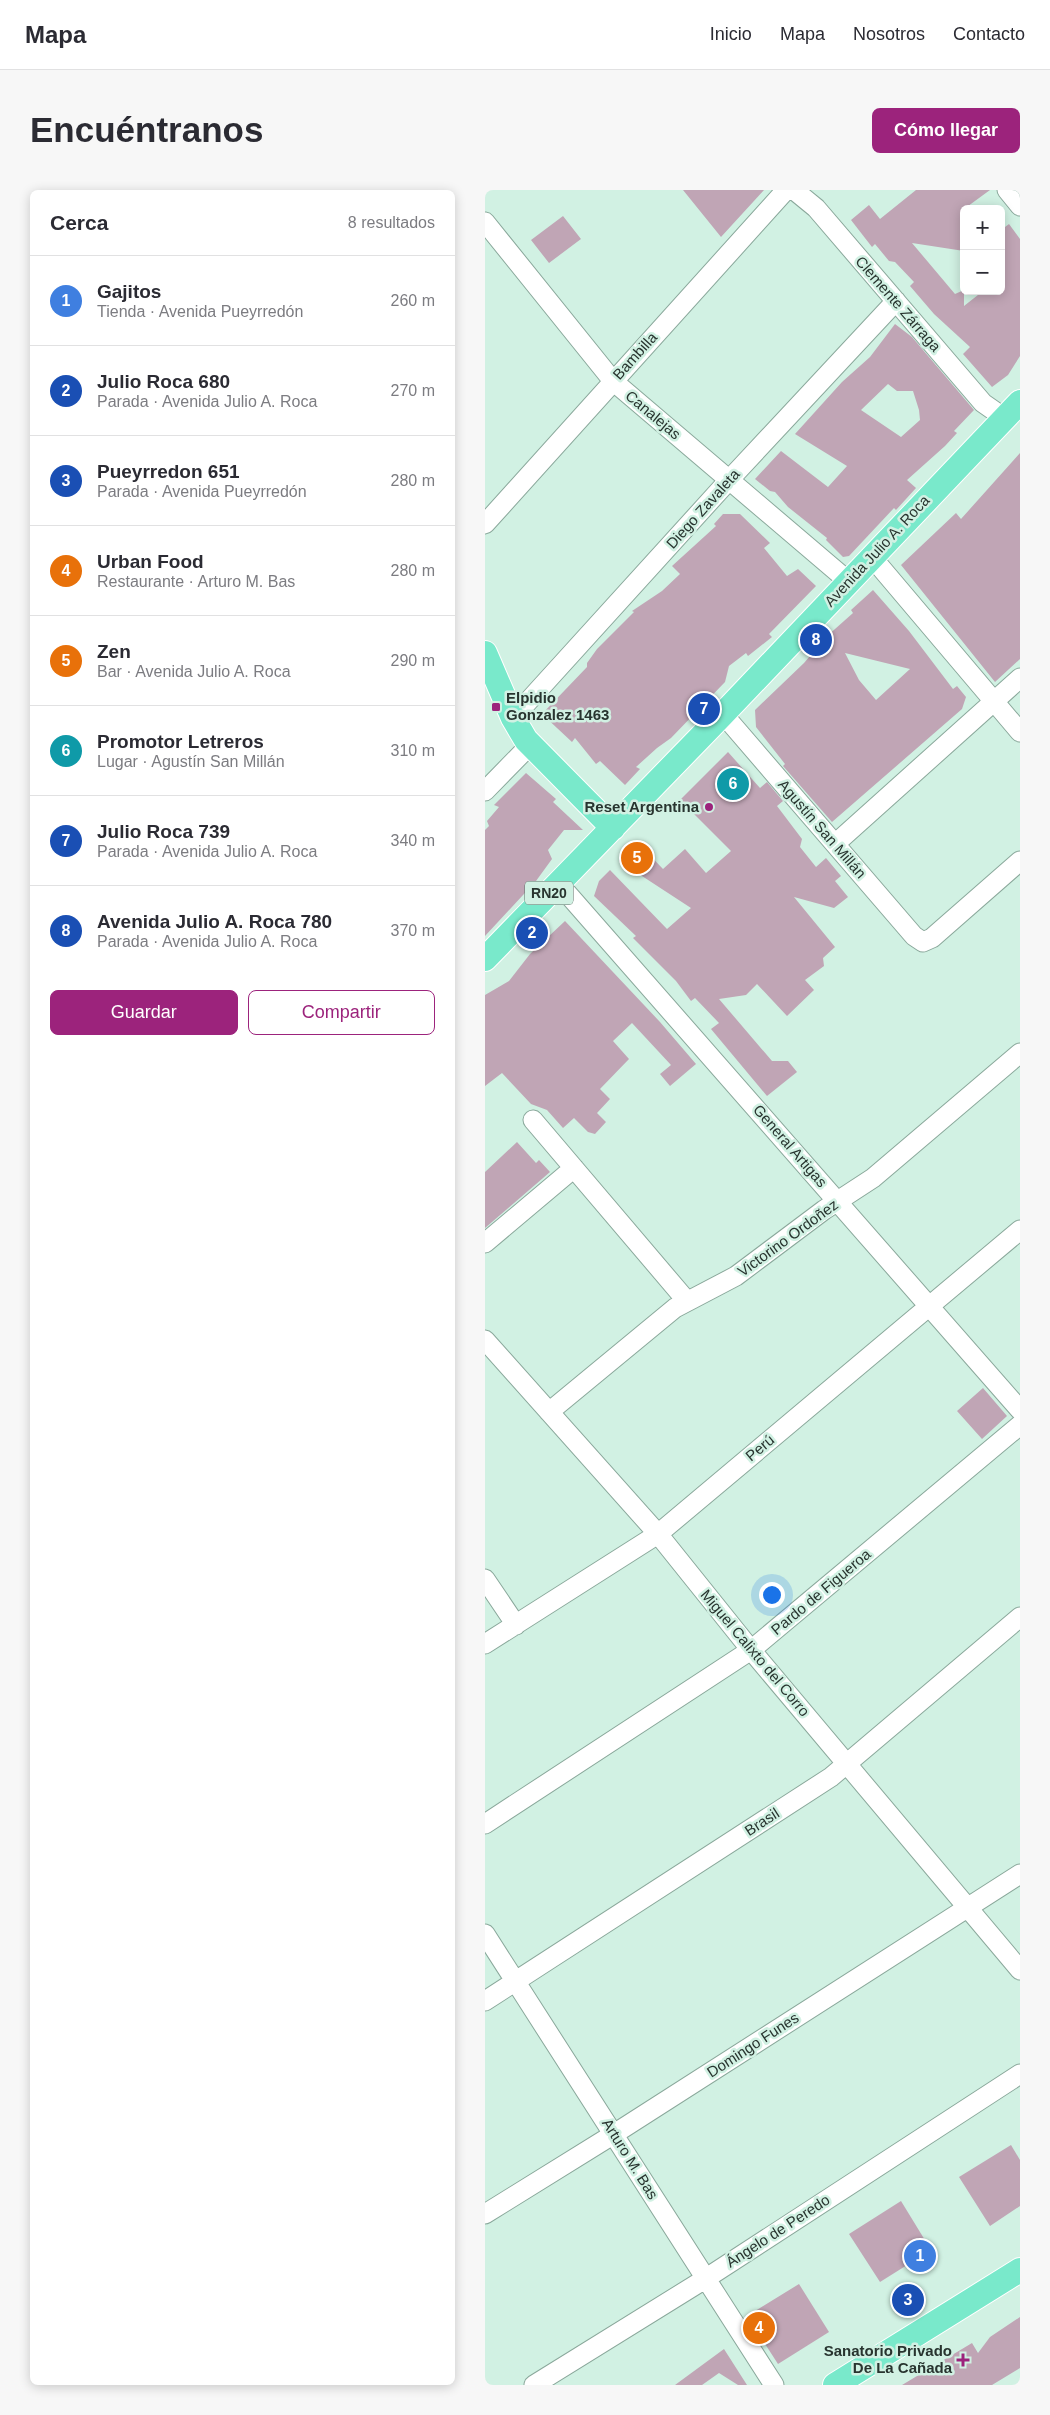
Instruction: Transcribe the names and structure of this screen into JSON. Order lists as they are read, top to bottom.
{
  "streets": {
    "main road": ["Avenida Julio A. Roca", "RN20"],
    "street": [
      "Clemente Zárraga",
      "Bambilla",
      "Canalejas",
      "Diego Zavaleta",
      "Agustín San Millán",
      "General Artigas",
      "Victorino Ordoñez",
      "Perú",
      "Pardo de Figueroa",
      "Miguel Calixto del Corro",
      "Brasil",
      "Domingo Funes",
      "Arturo M. Bas",
      "Ángelo de Peredo"
    ]
  },
  "crossings": [
    ["Clemente Zárraga", "Diego Zavaleta"],
    ["Clemente Zárraga", "Avenida Julio A. Roca"],
    ["Bambilla", "Canalejas"],
    ["Canalejas", "Diego Zavaleta"],
    ["Canalejas", "Avenida Julio A. Roca"],
    ["Avenida Julio A. Roca", "Agustín San Millán"],
    ["Avenida Julio A. Roca", "General Artigas"],
    ["General Artigas", "Victorino Ordoñez"],
    ["General Artigas", "Perú"],
    ["Victorino Ordoñez", "Miguel Calixto del Corro"],
    ["Perú", "Miguel Calixto del Corro"],
    ["Pardo de Figueroa", "Miguel Calixto del Corro"],
    ["Miguel Calixto del Corro", "Brasil"],
    ["Miguel Calixto del Corro", "Domingo Funes"],
    ["Brasil", "Arturo M. Bas"],
    ["Domingo Funes", "Arturo M. Bas"],
    ["Arturo M. Bas", "Ángelo de Peredo"]
  ],
  "places": {
    "transit": ["Elpidio Gonzalez 1463"],
    "other": ["Reset Argentina"],
    "health": ["Sanatorio Privado De La Cañada"]
  },
  "page": {
    "header": "Mapa",
    "nav": [
      "Inicio",
      "Mapa",
      "Nosotros",
      "Contacto"
    ],
    "buttons": [
      "Cómo llegar",
      ["Guardar", "Compartir"]
    ],
    "title": "Encuéntranos",
    "heading": ["Cerca", "8 resultados"],
    "map_buttons": ["+", "−"],
    "list": [
      {
        "mark": "1",
        "name": "Gajitos",
        "note": "Tienda · Avenida Pueyrredón",
        "value": "260 m"
      },
      {
        "mark": "2",
        "name": "Julio Roca 680",
        "note": "Parada · Avenida Julio A. Roca",
        "value": "270 m"
      },
      {
        "mark": "3",
        "name": "Pueyrredon 651",
        "note": "Parada · Avenida Pueyrredón",
        "value": "280 m"
      },
      {
        "mark": "4",
        "name": "Urban Food",
        "note": "Restaurante · Arturo M. Bas",
        "value": "280 m"
      },
      {
        "mark": "5",
        "name": "Zen",
        "note": "Bar · Avenida Julio A. Roca",
        "value": "290 m"
      },
      {
        "mark": "6",
        "name": "Promotor Letreros",
        "note": "Lugar · Agustín San Millán",
        "value": "310 m"
      },
      {
        "mark": "7",
        "name": "Julio Roca 739",
        "note": "Parada · Avenida Julio A. Roca",
        "value": "340 m"
      },
      {
        "mark": "8",
        "name": "Avenida Julio A. Roca 780",
        "note": "Parada · Avenida Julio A. Roca",
        "value": "370 m"
      }
    ],
    "pins": [
      "8",
      "7",
      "6",
      "5",
      "2",
      "1",
      "3",
      "4"
    ]
  }
}
